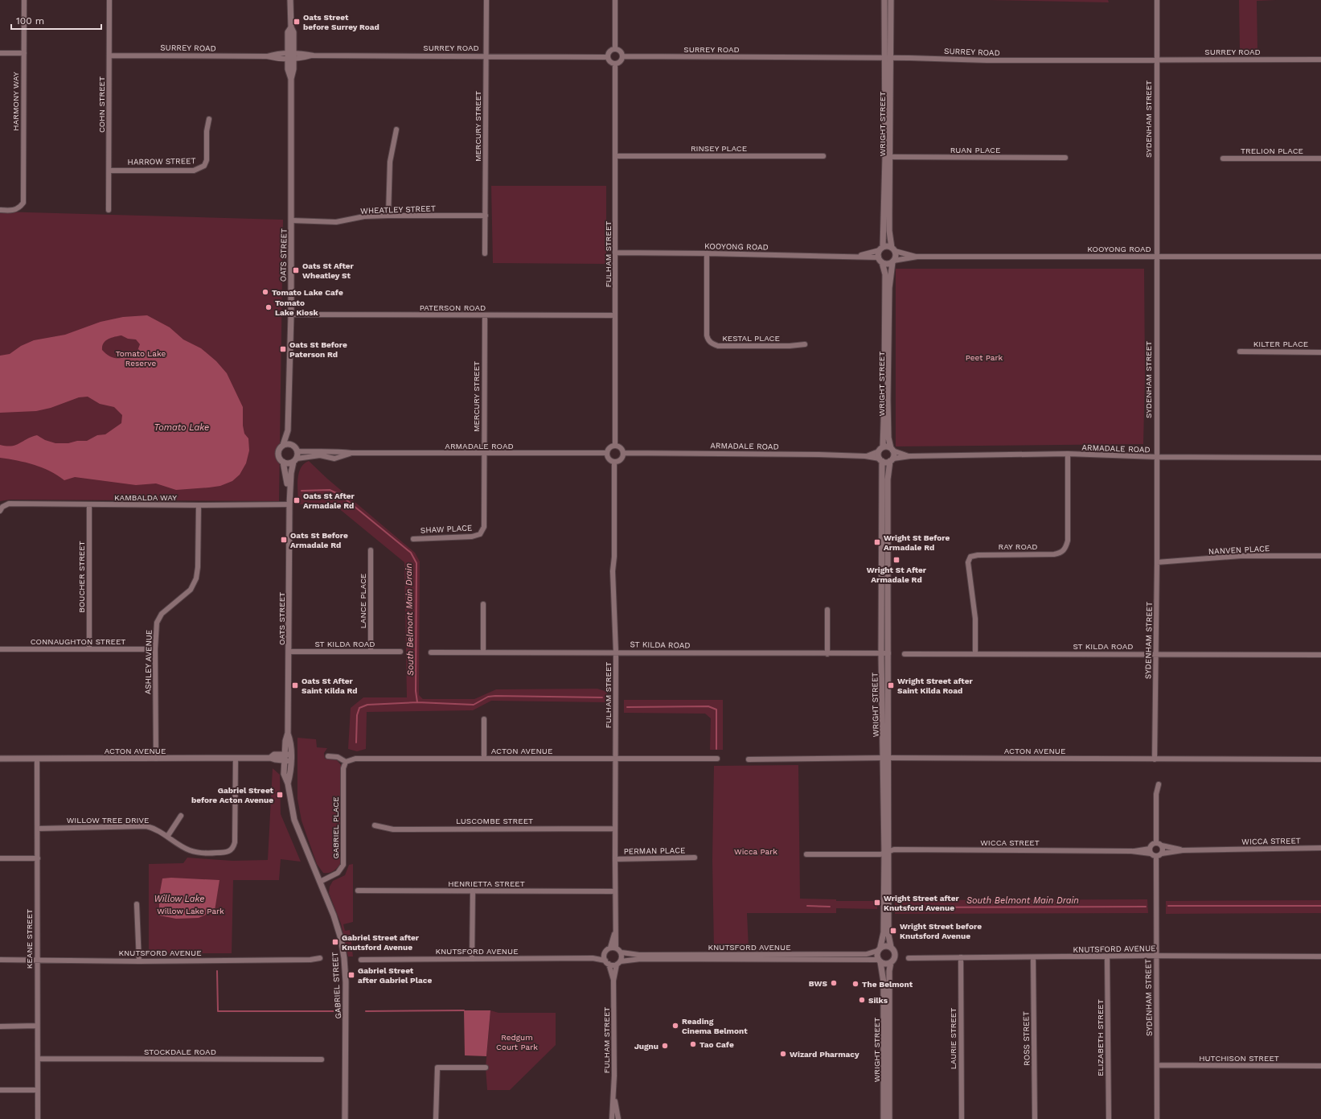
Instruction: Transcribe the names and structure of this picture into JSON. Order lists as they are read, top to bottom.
{
  "streets": {
    "street": [
      "SURREY ROAD",
      "HARMONY WAY",
      "COHN STREET",
      "SYDENHAM STREET",
      "WRIGHT STREET",
      "MERCURY STREET",
      "RINSEY PLACE",
      "RUAN PLACE",
      "TRELION PLACE",
      "HARROW STREET",
      "WHEATLEY STREET",
      "KOOYONG ROAD",
      "FULHAM STREET",
      "OATS STREET",
      "PATERSON ROAD",
      "KESTAL PLACE",
      "KILTER PLACE",
      "ARMADALE ROAD",
      "KAMBALDA WAY",
      "SHAW PLACE",
      "RAY ROAD",
      "NANVEN PLACE",
      "BOUCHER STREET",
      "LANCE PLACE",
      "CONNAUGHTON STREET",
      "ST KILDA ROAD",
      "ASHLEY AVENUE",
      "ACTON AVENUE",
      "WILLOW TREE DRIVE",
      "LUSCOMBE STREET",
      "GABRIEL PLACE",
      "WICCA STREET",
      "PERMAN PLACE",
      "HENRIETTA STREET",
      "KEANE STREET",
      "KNUTSFORD AVENUE",
      "GABRIEL STREET",
      "ELIZABETH STREET",
      "LAURIE STREET",
      "ROSS STREET",
      "STOCKDALE ROAD",
      "HUTCHISON STREET"
    ]
  },
  "crossings": [
    ["SURREY ROAD", "COHN STREET"],
    ["SURREY ROAD", "SYDENHAM STREET"],
    ["SURREY ROAD", "WRIGHT STREET"],
    ["SURREY ROAD", "MERCURY STREET"],
    ["SURREY ROAD", "FULHAM STREET"],
    ["SURREY ROAD", "OATS STREET"],
    ["COHN STREET", "HARROW STREET"],
    ["SYDENHAM STREET", "KOOYONG ROAD"],
    ["SYDENHAM STREET", "ARMADALE ROAD"],
    ["SYDENHAM STREET", "NANVEN PLACE"],
    ["SYDENHAM STREET", "ST KILDA ROAD"],
    ["SYDENHAM STREET", "ACTON AVENUE"],
    ["SYDENHAM STREET", "WICCA STREET"],
    ["SYDENHAM STREET", "KNUTSFORD AVENUE"],
    ["SYDENHAM STREET", "HUTCHISON STREET"],
    ["WRIGHT STREET", "RUAN PLACE"],
    ["WRIGHT STREET", "KOOYONG ROAD"],
    ["WRIGHT STREET", "ARMADALE ROAD"],
    ["WRIGHT STREET", "ST KILDA ROAD"],
    ["WRIGHT STREET", "ACTON AVENUE"],
    ["WRIGHT STREET", "WICCA STREET"],
    ["WRIGHT STREET", "KNUTSFORD AVENUE"],
    ["MERCURY STREET", "WHEATLEY STREET"],
    ["MERCURY STREET", "PATERSON ROAD"],
    ["MERCURY STREET", "ARMADALE ROAD"],
    ["MERCURY STREET", "SHAW PLACE"],
    ["RINSEY PLACE", "FULHAM STREET"],
    ["WHEATLEY STREET", "OATS STREET"],
    ["KOOYONG ROAD", "FULHAM STREET"],
    ["KOOYONG ROAD", "KESTAL PLACE"],
    ["FULHAM STREET", "PATERSON ROAD"],
    ["FULHAM STREET", "ARMADALE ROAD"],
    ["FULHAM STREET", "ST KILDA ROAD"],
    ["FULHAM STREET", "ACTON AVENUE"],
    ["FULHAM STREET", "LUSCOMBE STREET"],
    ["FULHAM STREET", "PERMAN PLACE"],
    ["FULHAM STREET", "HENRIETTA STREET"],
    ["FULHAM STREET", "KNUTSFORD AVENUE"],
    ["OATS STREET", "PATERSON ROAD"],
    ["OATS STREET", "ARMADALE ROAD"],
    ["OATS STREET", "KAMBALDA WAY"],
    ["OATS STREET", "ST KILDA ROAD"],
    ["OATS STREET", "ACTON AVENUE"],
    ["OATS STREET", "GABRIEL STREET"],
    ["ARMADALE ROAD", "RAY ROAD"],
    ["KAMBALDA WAY", "BOUCHER STREET"],
    ["KAMBALDA WAY", "ASHLEY AVENUE"],
    ["RAY ROAD", "ST KILDA ROAD"],
    ["BOUCHER STREET", "CONNAUGHTON STREET"],
    ["LANCE PLACE", "ST KILDA ROAD"],
    ["CONNAUGHTON STREET", "ASHLEY AVENUE"],
    ["ASHLEY AVENUE", "ACTON AVENUE"],
    ["ACTON AVENUE", "WILLOW TREE DRIVE"],
    ["ACTON AVENUE", "GABRIEL PLACE"],
    ["ACTON AVENUE", "KEANE STREET"],
    ["ACTON AVENUE", "GABRIEL STREET"],
    ["WILLOW TREE DRIVE", "KEANE STREET"],
    ["GABRIEL PLACE", "GABRIEL STREET"],
    ["KEANE STREET", "KNUTSFORD AVENUE"],
    ["KEANE STREET", "STOCKDALE ROAD"],
    ["KNUTSFORD AVENUE", "ELIZABETH STREET"],
    ["KNUTSFORD AVENUE", "LAURIE STREET"],
    ["KNUTSFORD AVENUE", "ROSS STREET"]
  ],
  "water": ["Tomato Lake", "South Belmont Main Drain", "Willow Lake"],
  "parks": [
    "Tomato Lake Reserve",
    "Peet Park",
    "Wicca Park",
    "Willow Lake Park",
    "Redgum Court Park"
  ],
  "places": {
    "transit": [
      "Oats Street before Surrey Road",
      "Oats St After Wheatley St",
      "Oats St Before Paterson Rd",
      "Oats St After Armadale Rd",
      "Oats St Before Armadale Rd",
      "Wright St Before Armadale Rd",
      "Wright St After Armadale Rd",
      "Oats St After Saint Kilda Rd",
      "Wright Street after Saint Kilda Road",
      "Gabriel Street before Acton Avenue",
      "Wright Street after Knutsford Avenue",
      "Wright Street before Knutsford Avenue",
      "Gabriel Street after Knutsford Avenue",
      "Gabriel Street after Gabriel Place"
    ],
    "other": [
      "Tomato Lake Cafe",
      "Tomato Lake Kiosk",
      "BWS",
      "The Belmont",
      "Silks",
      "Reading Cinema Belmont",
      "Tao Cafe",
      "Jugnu",
      "Wizard Pharmacy"
    ]
  },
  "scale_bar": "100 m"
}
